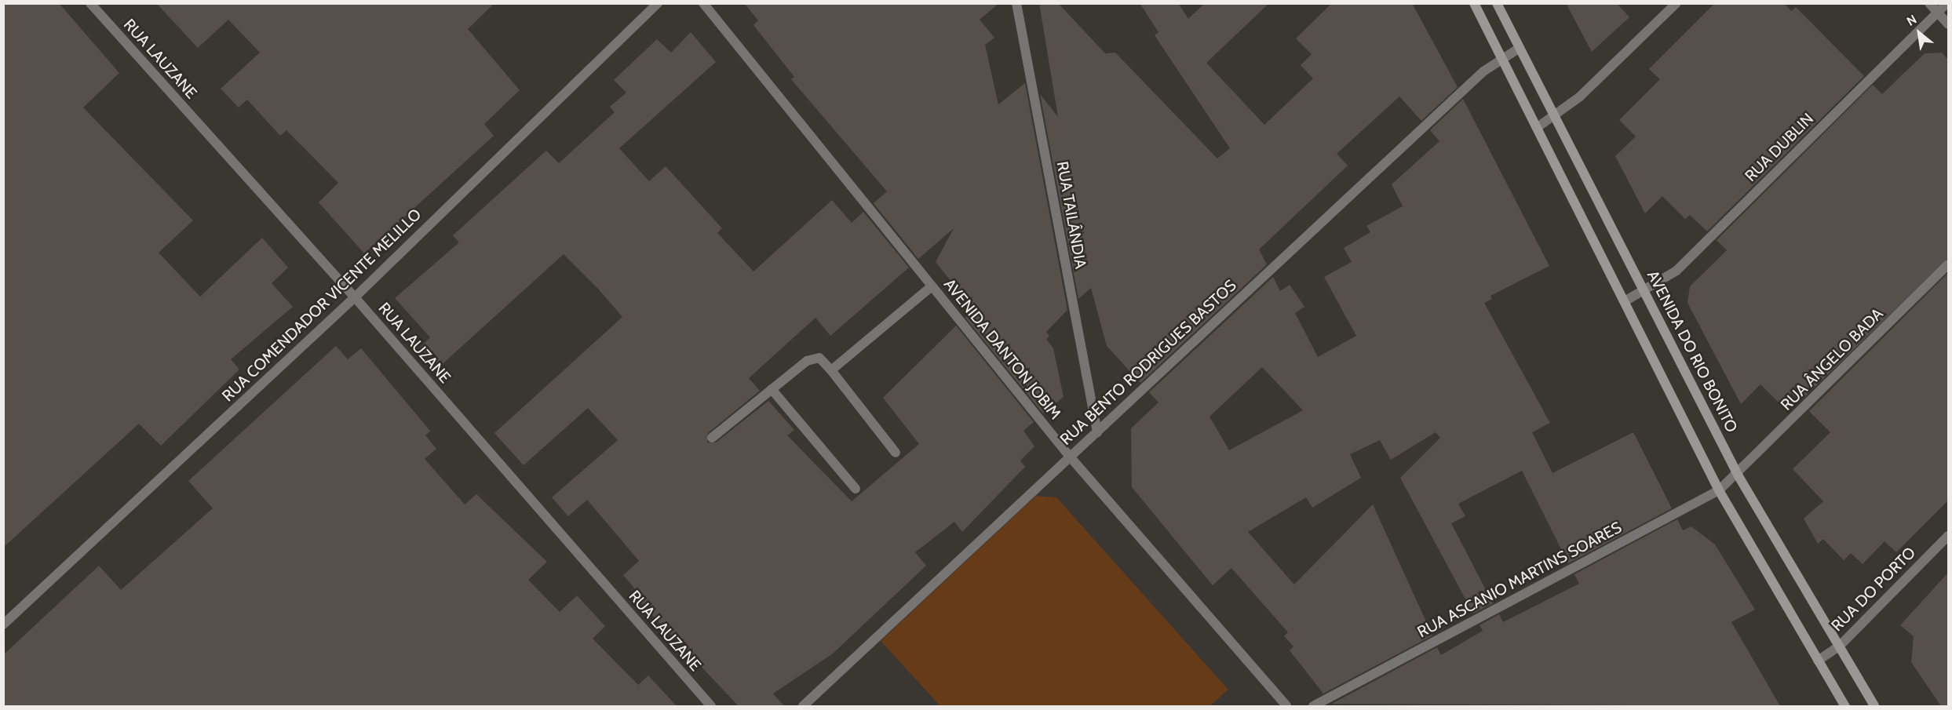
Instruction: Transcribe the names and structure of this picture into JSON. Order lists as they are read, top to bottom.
{
  "streets": {
    "main road": ["AVENIDA DO RIO BONITO"],
    "street": [
      "RUA LAUZANE",
      "RUA DUBLIN",
      "RUA TAILÂNDIA",
      "RUA COMENDADOR VICENTE MELILLO",
      "AVENIDA DANTON JOBIM",
      "RUA ÂNGELO BADA",
      "RUA BENTO RODRIGUES BASTOS",
      "RUA ASCANIO MARTINS SOARES",
      "RUA DO PORTO"
    ]
  },
  "crossings": [
    ["RUA LAUZANE", "RUA COMENDADOR VICENTE MELILLO"],
    ["RUA DUBLIN", "AVENIDA DO RIO BONITO"],
    ["RUA TAILÂNDIA", "RUA BENTO RODRIGUES BASTOS"],
    ["AVENIDA DANTON JOBIM", "RUA BENTO RODRIGUES BASTOS"],
    ["AVENIDA DO RIO BONITO", "RUA ÂNGELO BADA"],
    ["AVENIDA DO RIO BONITO", "RUA BENTO RODRIGUES BASTOS"],
    ["AVENIDA DO RIO BONITO", "RUA ASCANIO MARTINS SOARES"],
    ["AVENIDA DO RIO BONITO", "RUA DO PORTO"],
    ["RUA ÂNGELO BADA", "RUA ASCANIO MARTINS SOARES"]
  ],
  "north": "top left"
}
